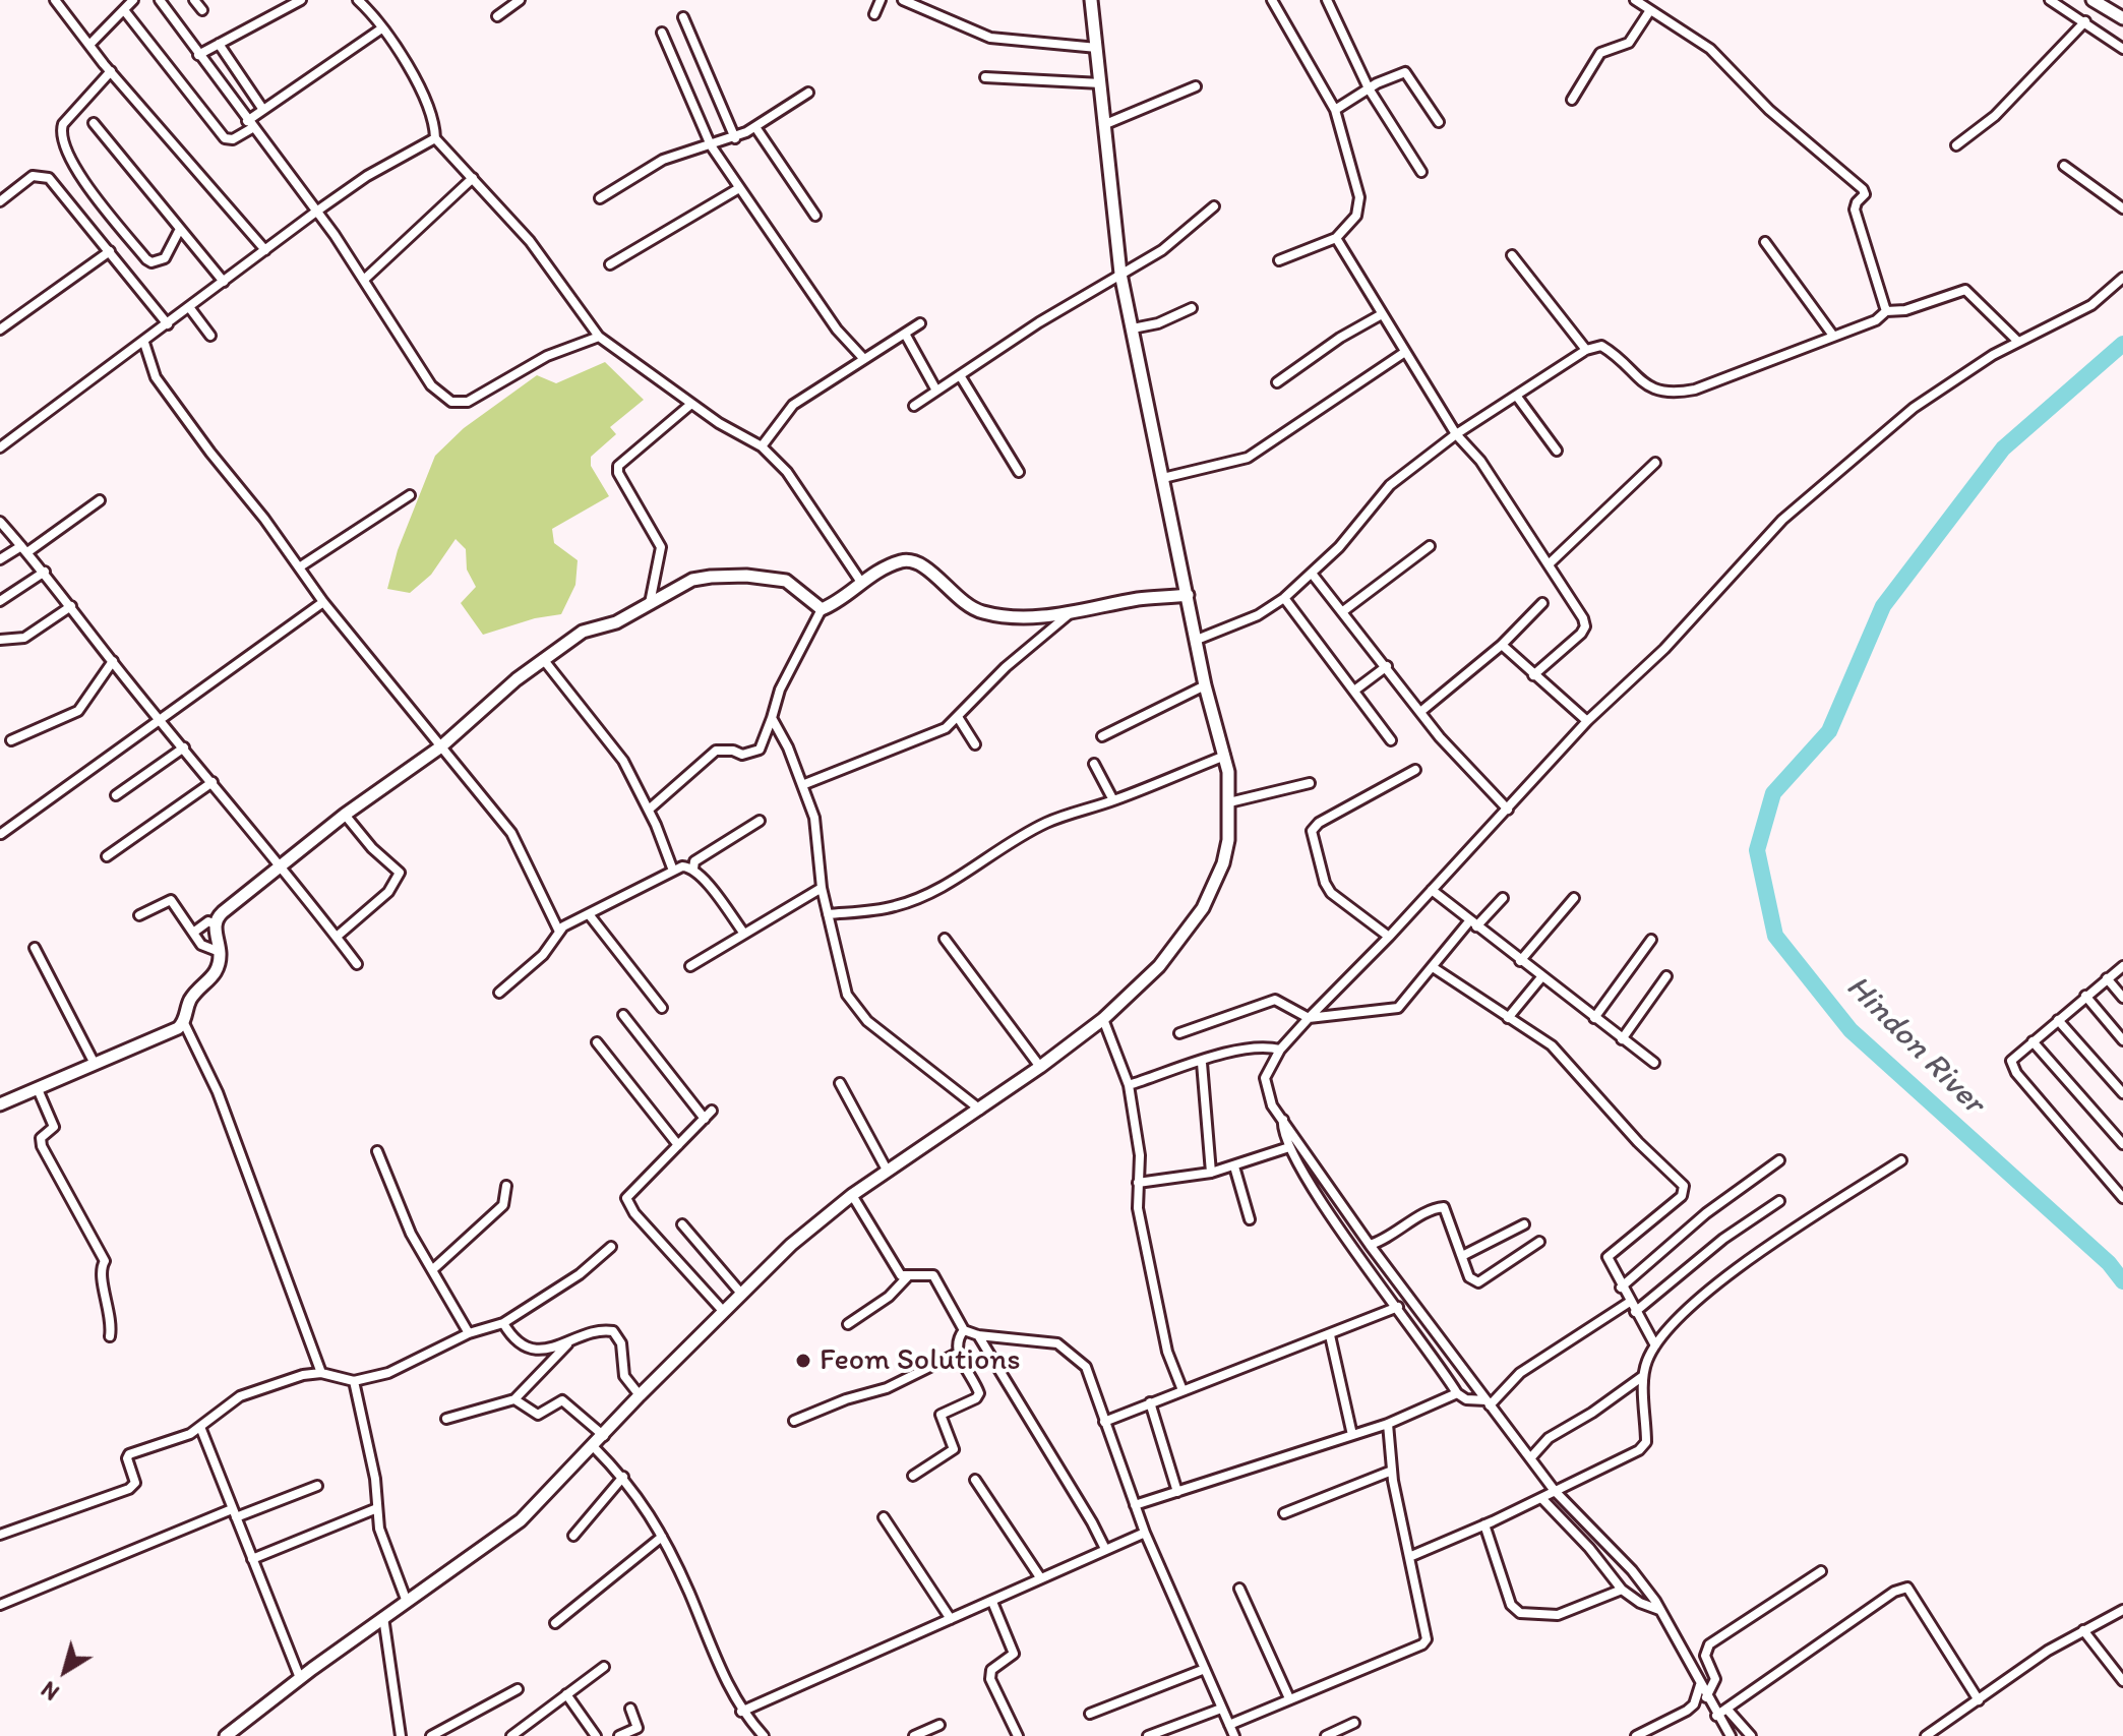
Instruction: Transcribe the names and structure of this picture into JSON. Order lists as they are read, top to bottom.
{
  "water": ["Hindon River"],
  "places": ["Feom Solutions"],
  "north": "bottom left"
}
